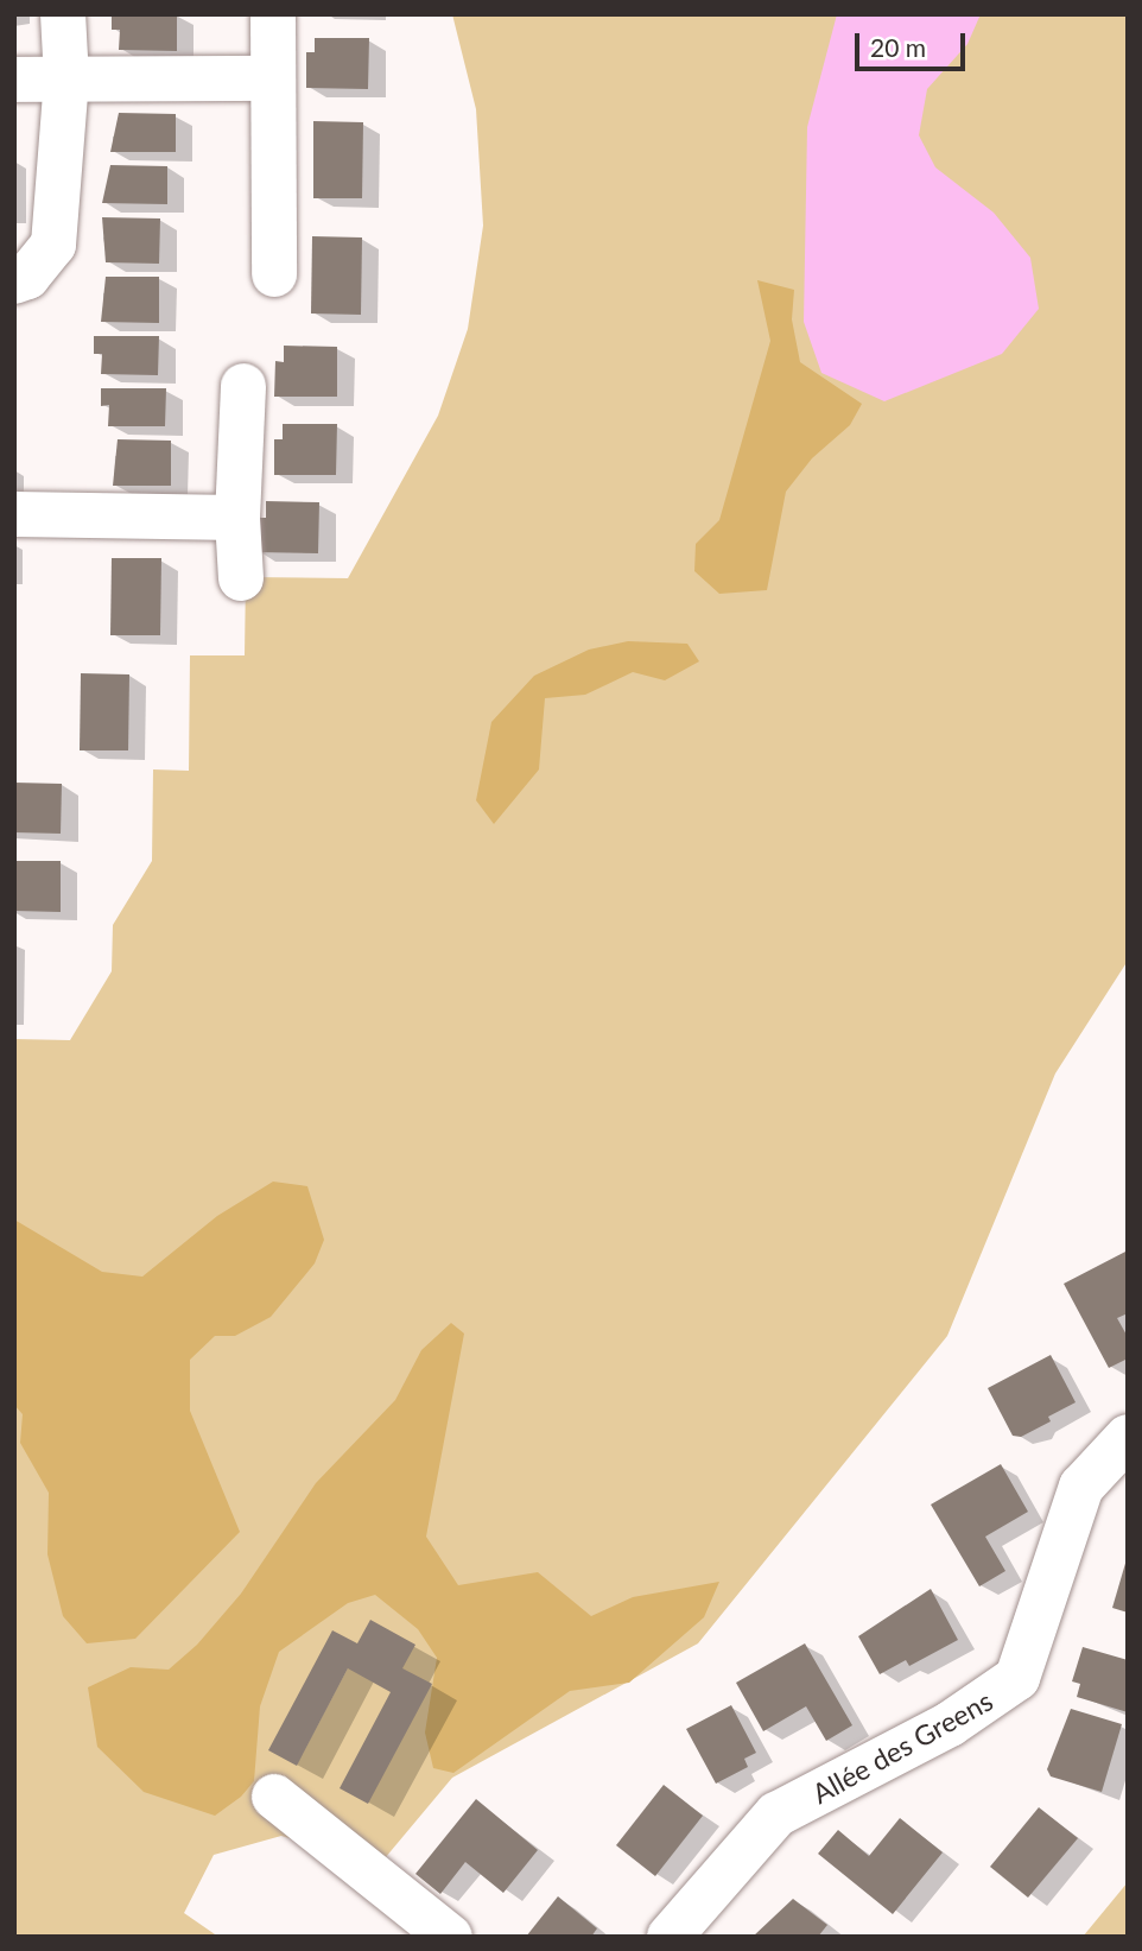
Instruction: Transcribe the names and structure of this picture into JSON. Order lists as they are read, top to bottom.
{
  "streets": {
    "street": ["Allée des Greens"]
  },
  "scale_bar": "20 m"
}
